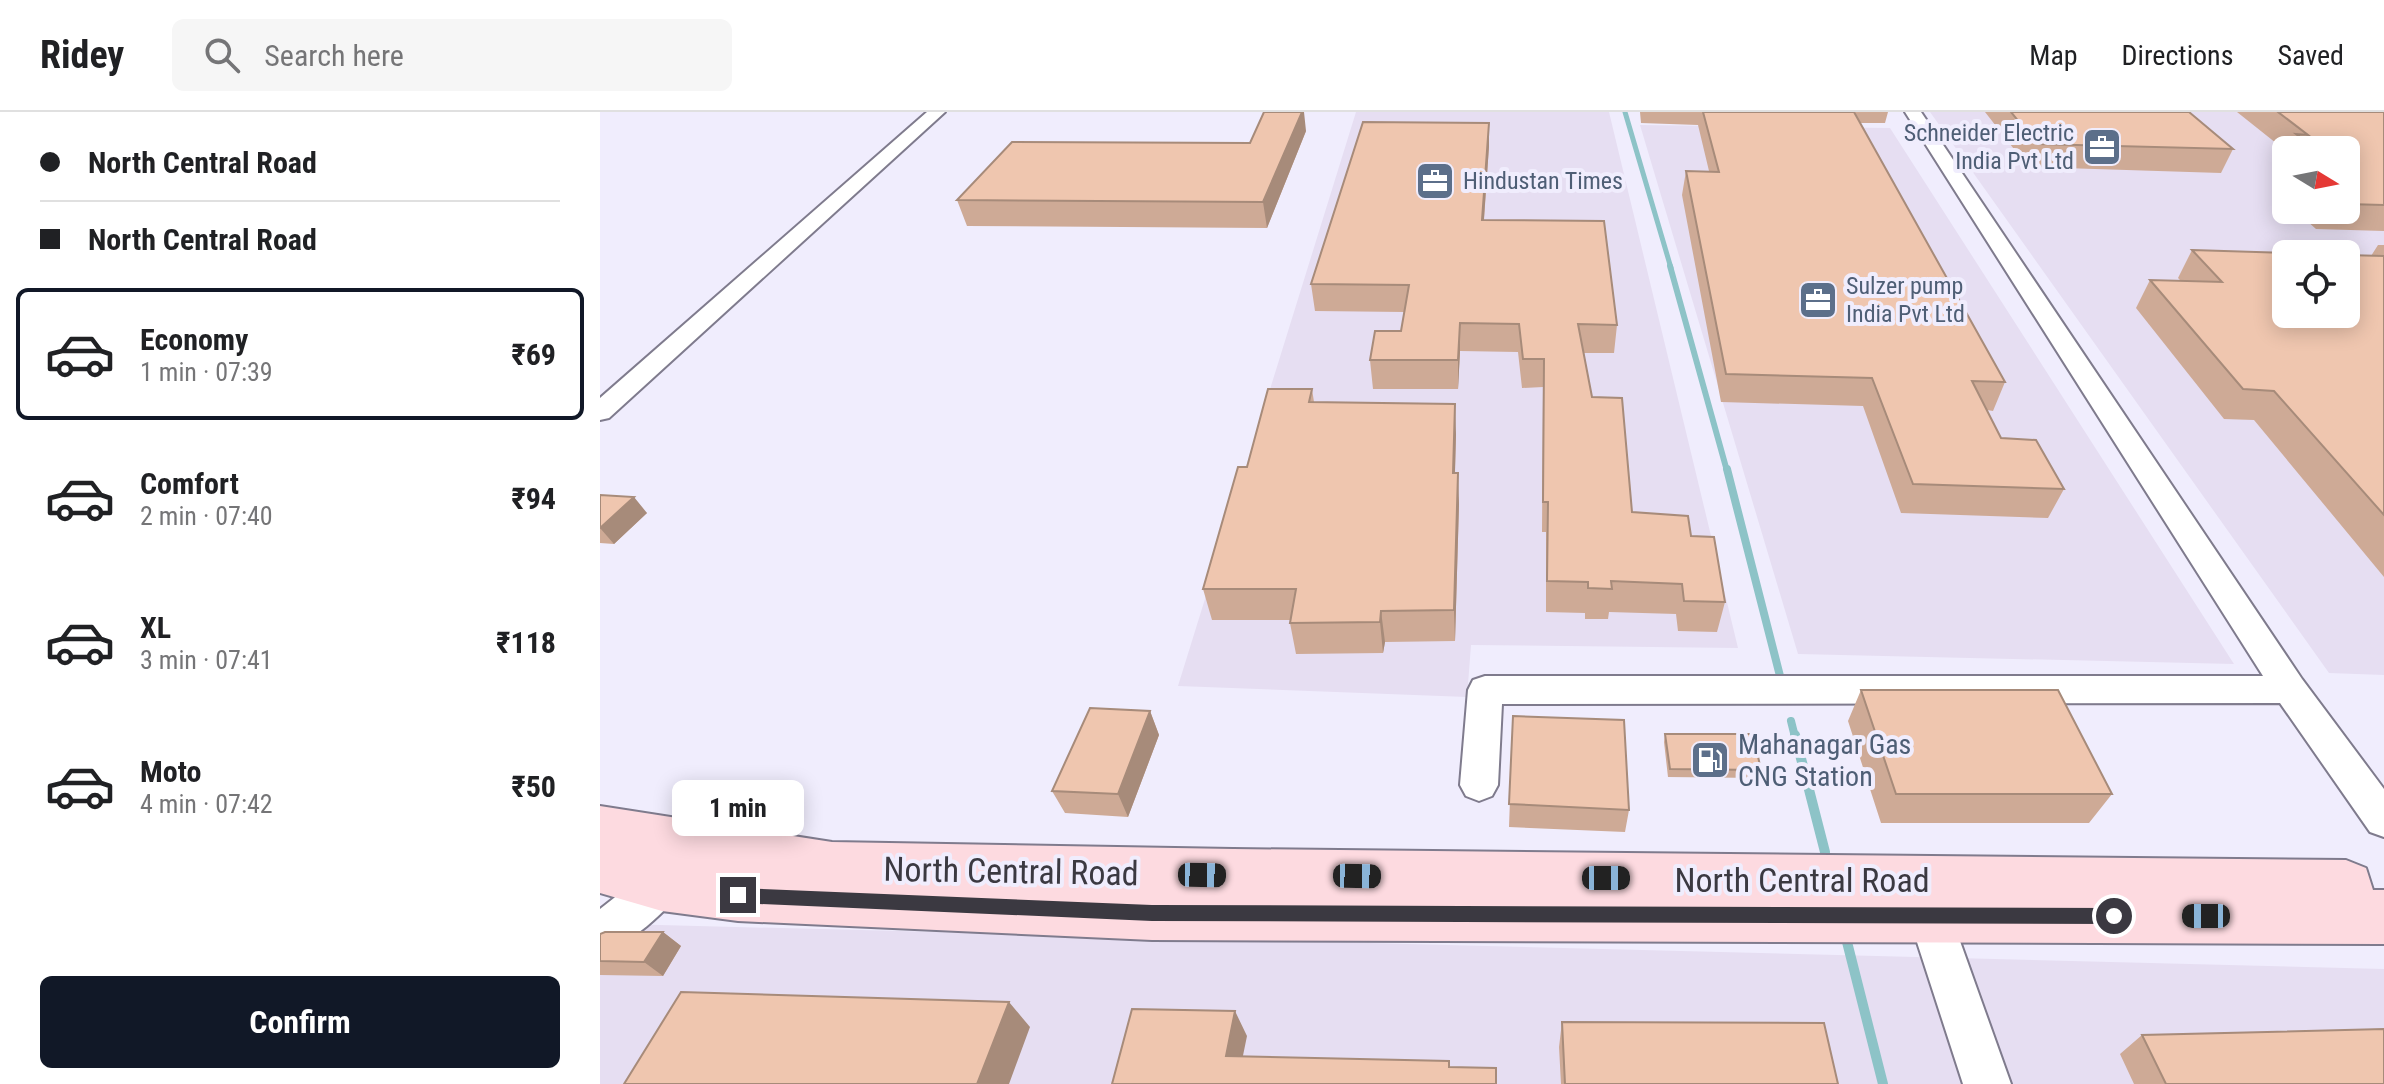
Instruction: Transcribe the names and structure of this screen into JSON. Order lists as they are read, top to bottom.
{
  "streets": {
    "main road": ["North Central Road"]
  },
  "places": {
    "office": ["Schneider Electric India Pvt Ltd", "Hindustan Times", "Sulzer pump India Pvt Ltd"],
    "fuel station": ["Mahanagar Gas CNG Station"]
  },
  "north": "right",
  "page": {
    "header": "Ridey",
    "search": "Search here",
    "nav": ["Map", "Directions", "Saved"],
    "banner": ["North Central Road", "North Central Road"],
    "list": [
      {
        "name": "Economy",
        "note": "1 min · 07:39",
        "value": "₹69"
      },
      {
        "name": "Comfort",
        "note": "2 min · 07:40",
        "value": "₹94"
      },
      {
        "name": "XL",
        "note": "3 min · 07:41",
        "value": "₹118"
      },
      {
        "name": "Moto",
        "note": "4 min · 07:42",
        "value": "₹50"
      }
    ],
    "bubble": "1 min",
    "buttons": "Confirm"
  }
}
